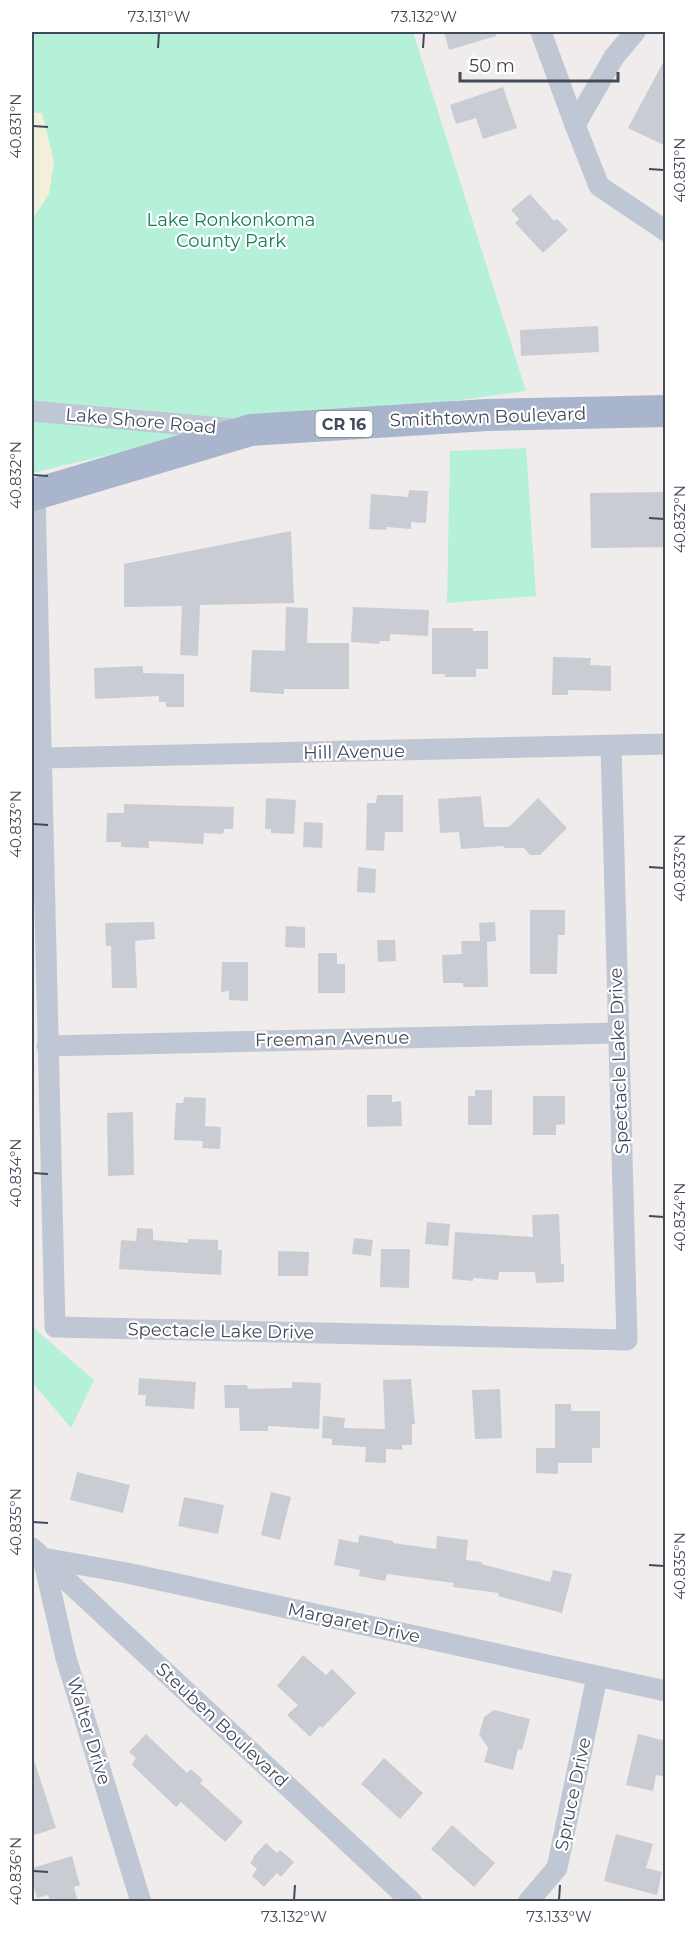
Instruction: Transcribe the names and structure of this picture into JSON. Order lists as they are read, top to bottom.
{
  "streets": {
    "main road": ["Smithtown Boulevard", "CR 16"],
    "street": [
      "Lake Shore Road",
      "Hill Avenue",
      "Freeman Avenue",
      "Spectacle Lake Drive",
      "Margaret Drive",
      "Steuben Boulevard",
      "Walter Drive",
      "Spruce Drive"
    ]
  },
  "crossings": [
    ["Smithtown Boulevard", "Lake Shore Road"],
    ["Smithtown Boulevard", "Spectacle Lake Drive"],
    ["Hill Avenue", "Spectacle Lake Drive"],
    ["Freeman Avenue", "Spectacle Lake Drive"],
    ["Margaret Drive", "Steuben Boulevard"],
    ["Margaret Drive", "Walter Drive"],
    ["Margaret Drive", "Spruce Drive"],
    ["Steuben Boulevard", "Walter Drive"]
  ],
  "parks": ["Lake Ronkonkoma County Park"],
  "scale_bar": "50 m",
  "coordinates": [
    "73.131°W",
    "73.132°W",
    "40.831°N",
    "40.832°N",
    "40.833°N",
    "40.834°N",
    "40.835°N",
    "40.836°N",
    "73.133°W"
  ]
}
